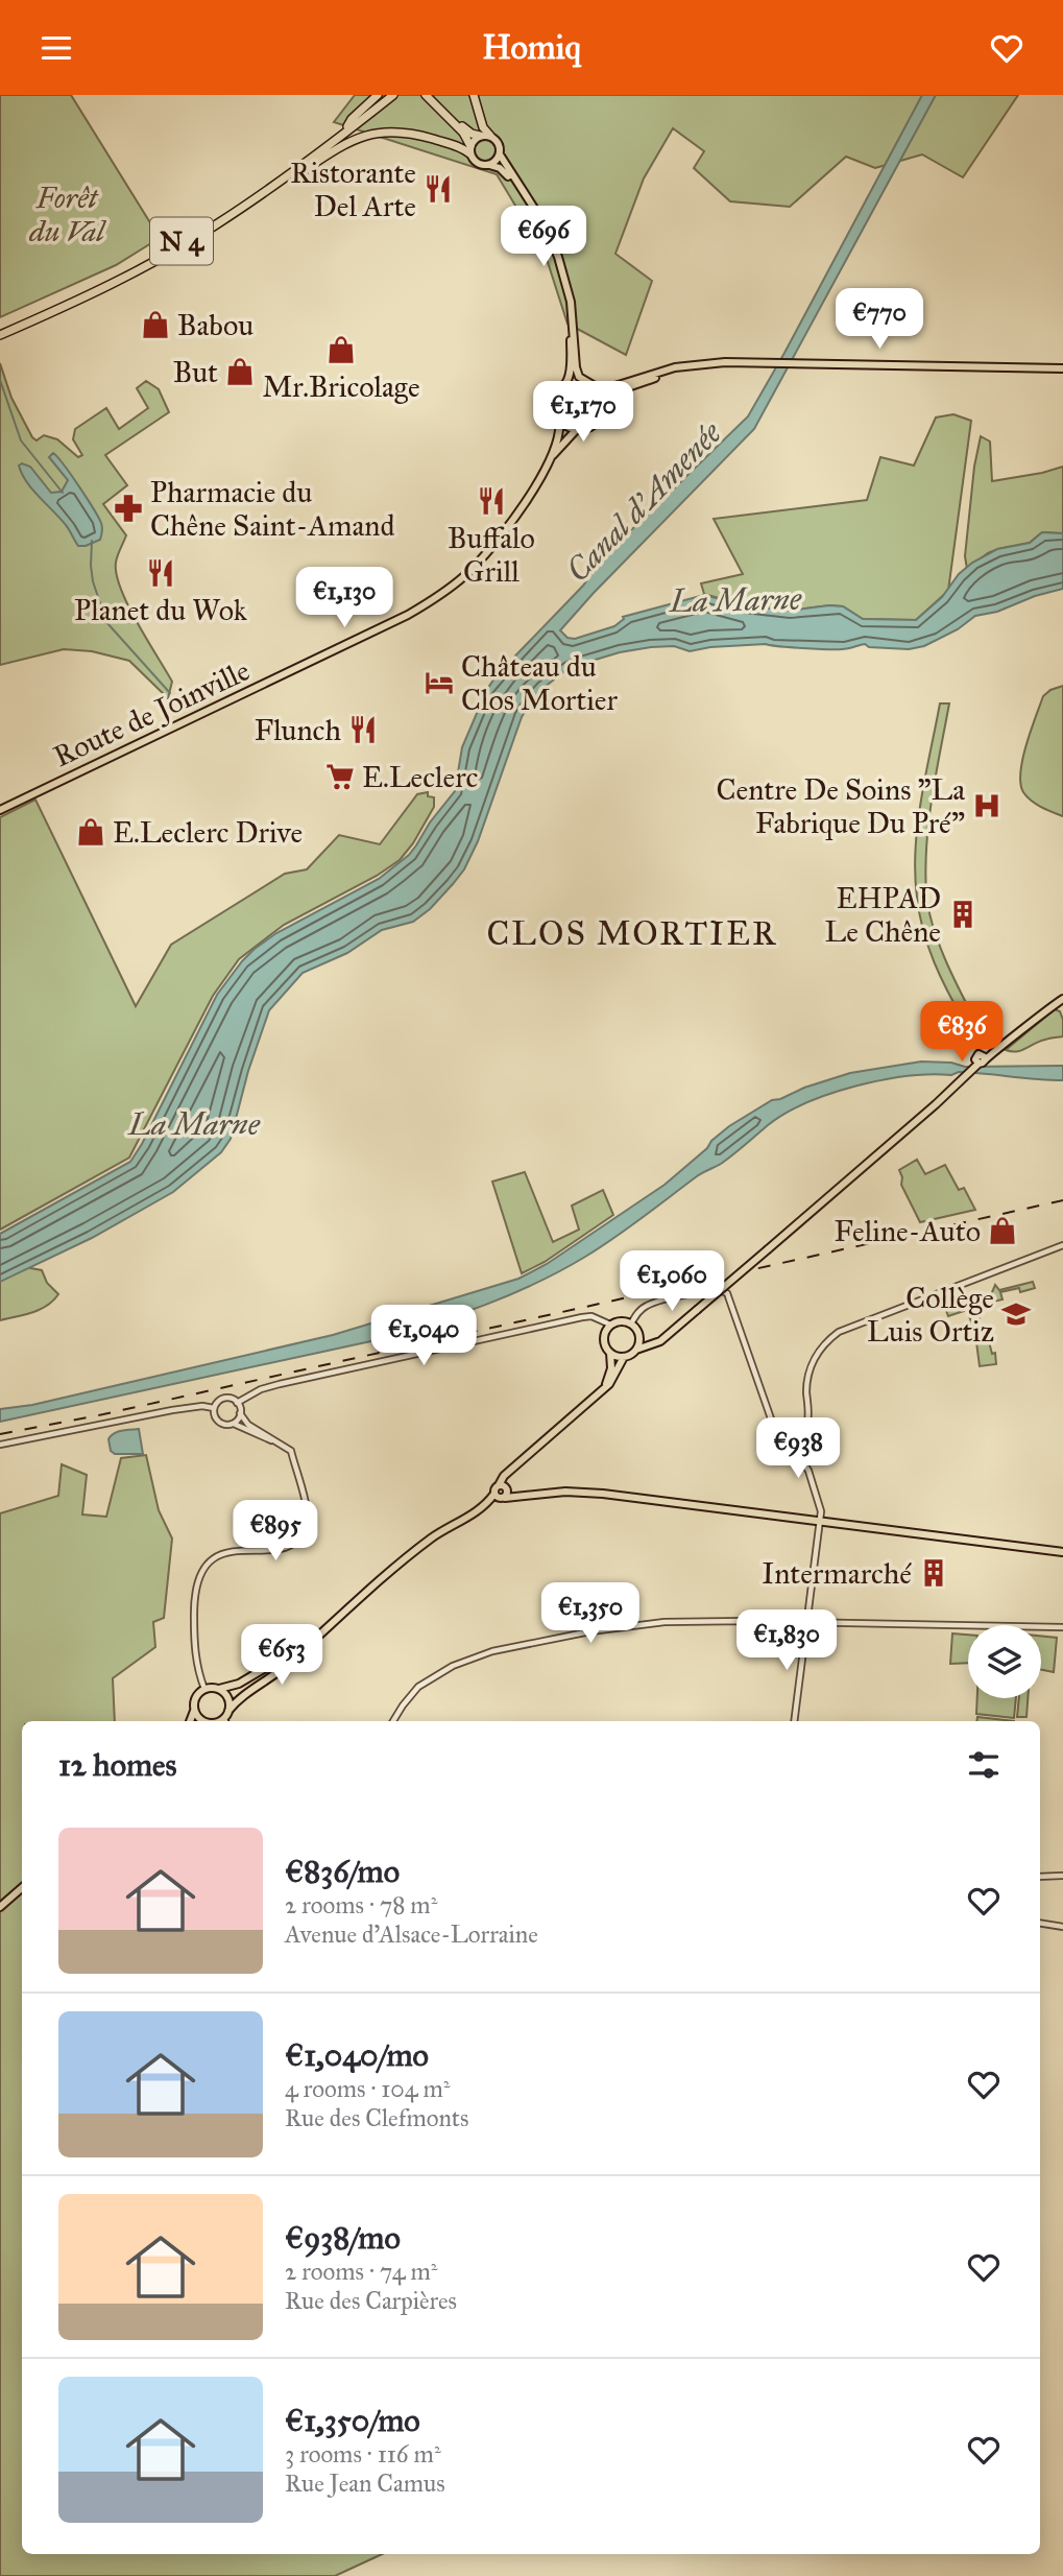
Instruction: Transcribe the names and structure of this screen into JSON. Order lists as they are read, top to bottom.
{
  "streets": {
    "highway": ["N 4"],
    "main road": ["Route de Joinville"]
  },
  "districts": ["CLOS MORTIER"],
  "water": ["Canal d'Amenée", "La Marne"],
  "parks": ["Forêt du Val"],
  "places": {
    "restaurant": [
      "Ristorante Del Arte",
      "Buffalo Grill",
      "Planet du Wok",
      "Flunch"
    ],
    "shop": [
      "Babou",
      "Mr.Bricolage",
      "But",
      "E.Leclerc Drive",
      "Feline-Auto"
    ],
    "pharmacy": ["Pharmacie du Chêne Saint-Amand"],
    "hotel": ["Château du Clos Mortier"],
    "supermarket": ["E.Leclerc"],
    "hospital": ["Centre De Soins \"La Fabrique Du Pré\""],
    "building": ["EHPAD Le Chêne", "Intermarché"],
    "school or university": ["Collège Luis Ortiz"]
  },
  "page": {
    "header": "Homiq",
    "price": [
      "€696",
      "€770",
      "€1,170",
      "€1,130",
      "€836",
      "€1,060",
      "€1,040",
      "€938",
      "€895",
      "€1,350",
      "€1,830",
      "€653"
    ],
    "heading": "12 homes",
    "list": [
      {
        "name": "€836/mo",
        "note": "2 rooms · 78 m² · Avenue d'Alsace-Lorraine"
      },
      {
        "name": "€1,040/mo",
        "note": "4 rooms · 104 m² · Rue des Clefmonts"
      },
      {
        "name": "€938/mo",
        "note": "2 rooms · 74 m² · Rue des Carpières"
      },
      {
        "name": "€1,350/mo",
        "note": "3 rooms · 116 m² · Rue Jean Camus"
      }
    ]
  }
}
